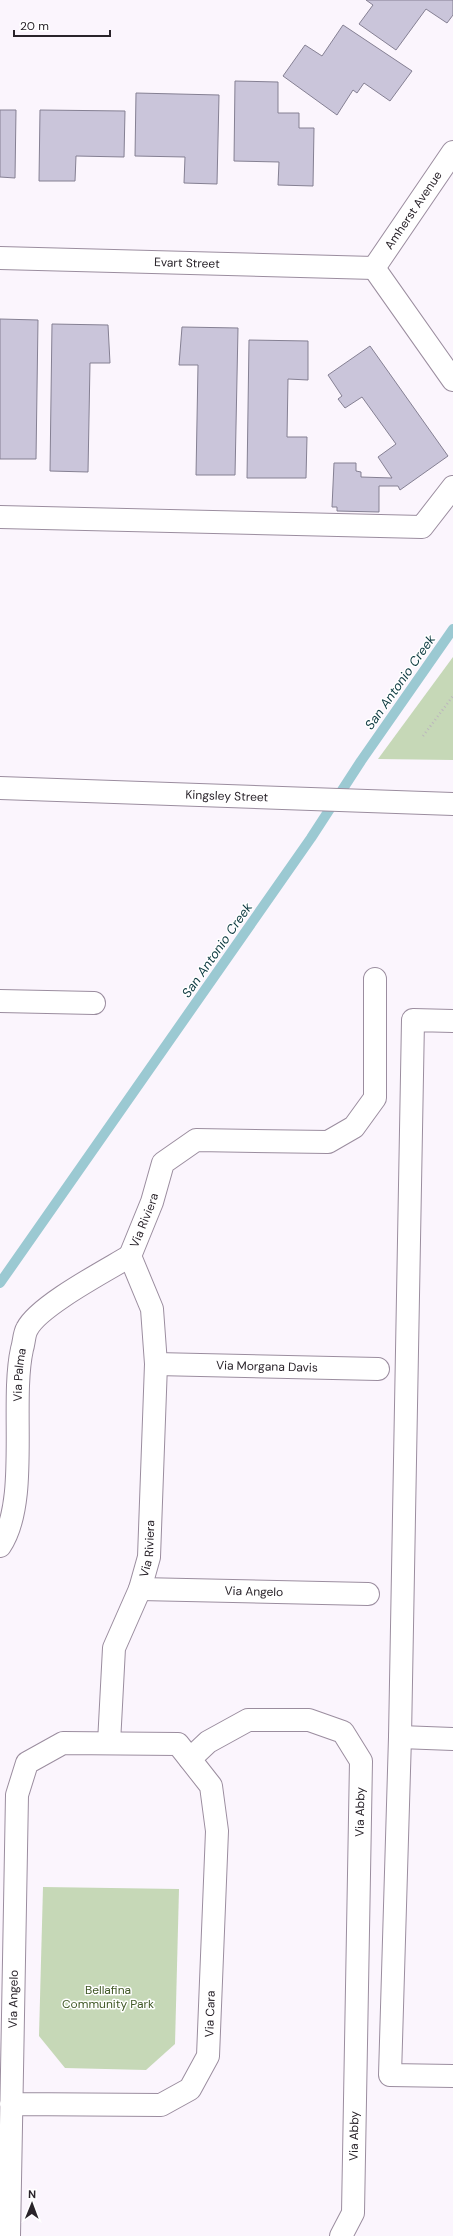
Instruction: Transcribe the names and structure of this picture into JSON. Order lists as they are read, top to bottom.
{
  "streets": {
    "street": [
      "Amherst Avenue",
      "Evart Street",
      "Kingsley Street",
      "Via Riviera",
      "Via Morgana Davis",
      "Via Palma",
      "Via Angelo",
      "Via Abby",
      "Via Cara"
    ]
  },
  "crossings": [
    ["Amherst Avenue", "Evart Street"],
    ["Via Riviera", "Via Morgana Davis"],
    ["Via Riviera", "Via Palma"],
    ["Via Riviera", "Via Angelo"],
    ["Via Angelo", "Via Cara"],
    ["Via Abby", "Via Cara"]
  ],
  "water": ["San Antonio Creek"],
  "parks": ["Bellafina Community Park"],
  "scale_bar": "20 m",
  "north": "top"
}
